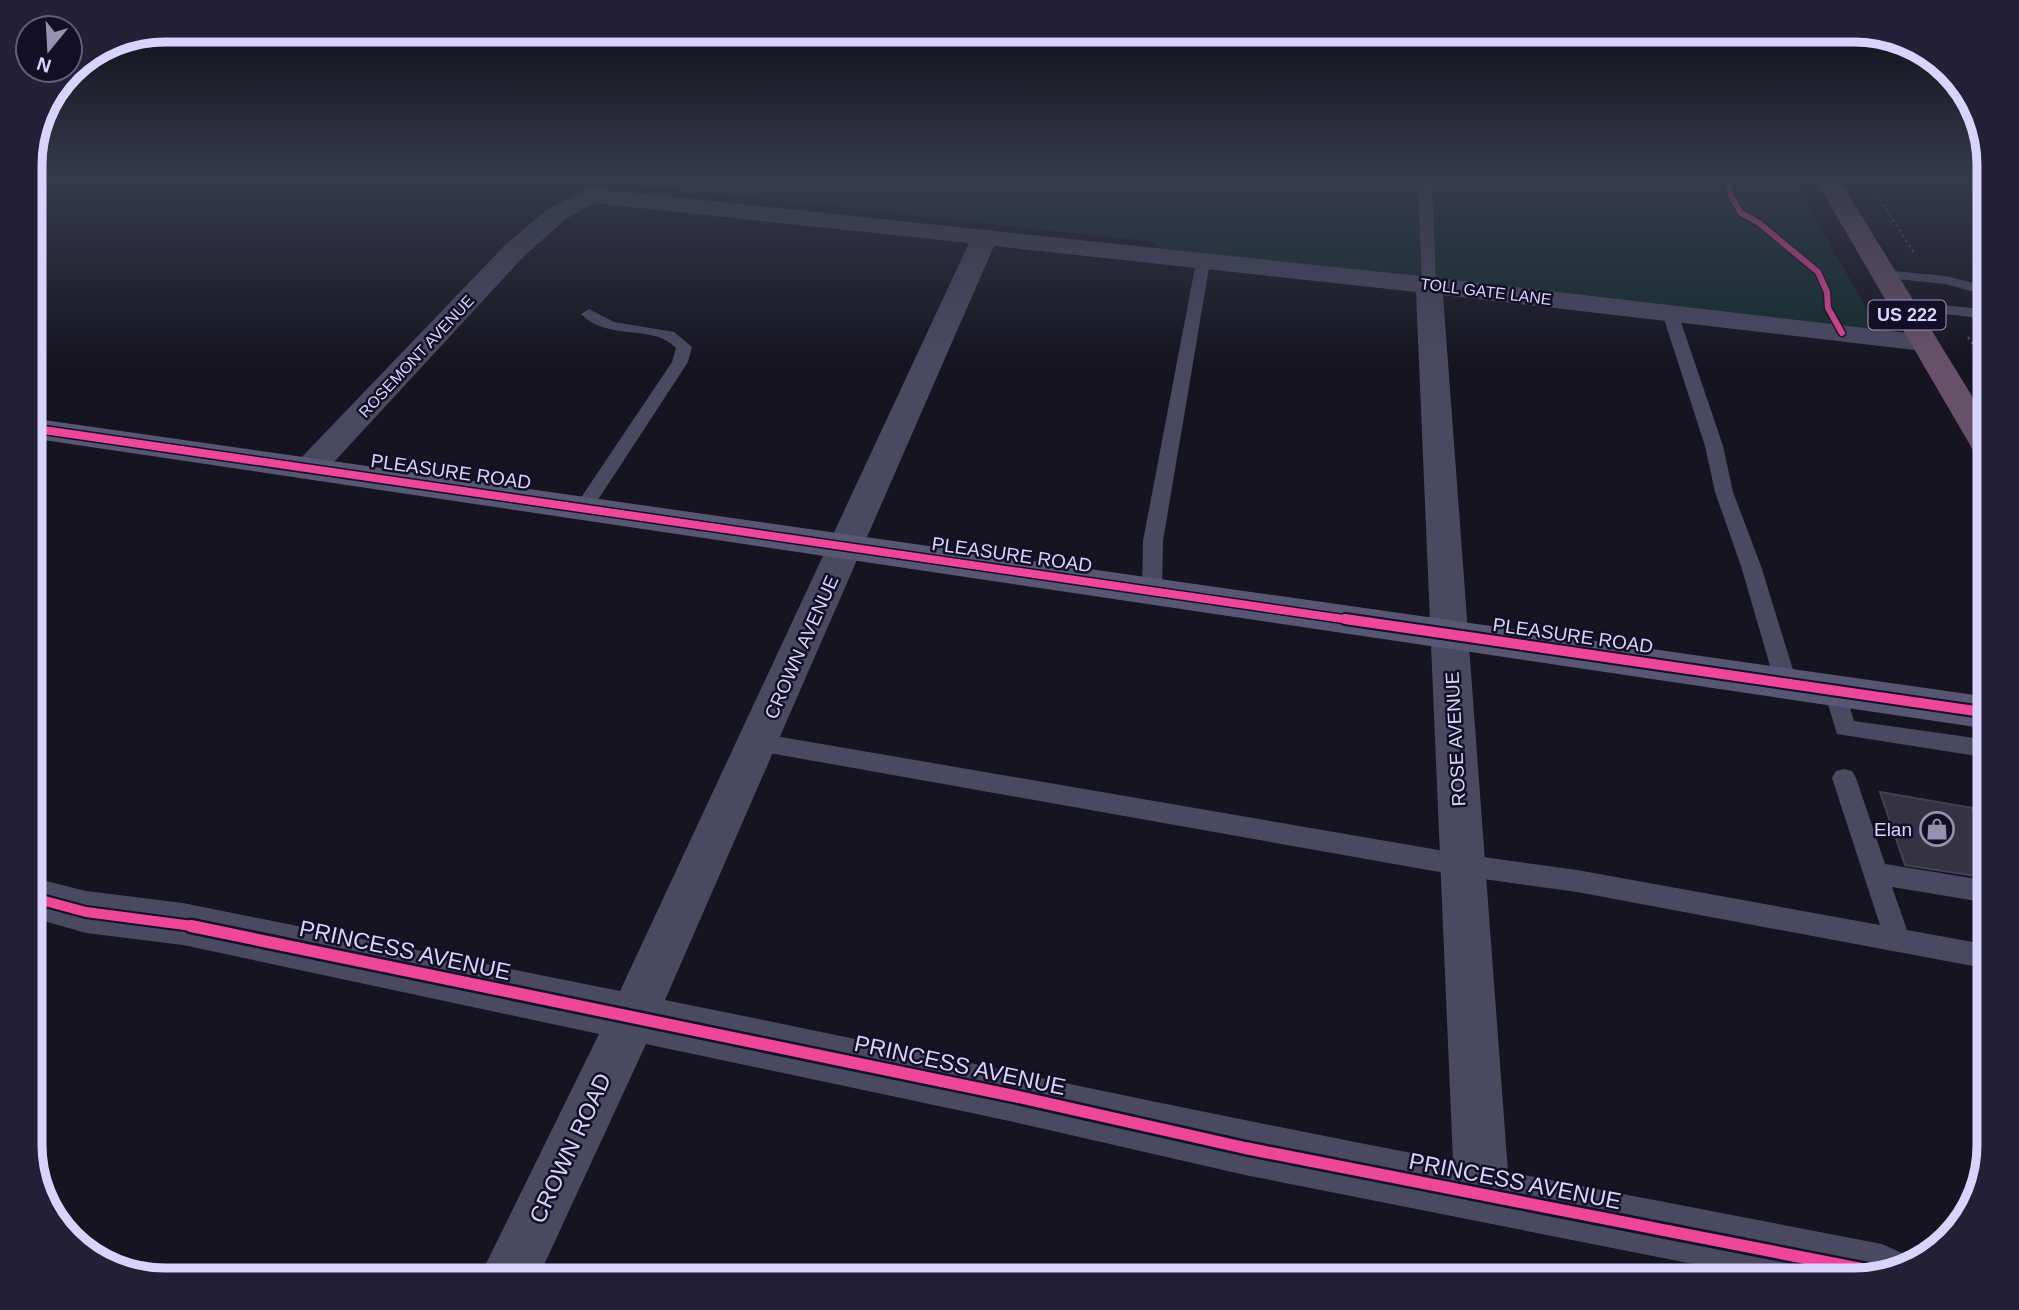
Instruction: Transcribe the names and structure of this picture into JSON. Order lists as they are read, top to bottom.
{
  "streets": {
    "highway": ["US 222"],
    "street": [
      "TOLL GATE LANE",
      "ROSEMONT AVENUE",
      "PLEASURE ROAD",
      "CROWN AVENUE",
      "ROSE AVENUE",
      "PRINCESS AVENUE",
      "CROWN ROAD"
    ]
  },
  "crossings": [
    ["TOLL GATE LANE", "US 222"],
    ["TOLL GATE LANE", "ROSE AVENUE"],
    ["ROSEMONT AVENUE", "PLEASURE ROAD"],
    ["PLEASURE ROAD", "CROWN AVENUE"],
    ["PLEASURE ROAD", "ROSE AVENUE"],
    ["CROWN AVENUE", "PRINCESS AVENUE"],
    ["CROWN AVENUE", "CROWN ROAD"],
    ["ROSE AVENUE", "PRINCESS AVENUE"],
    ["PRINCESS AVENUE", "CROWN ROAD"]
  ],
  "places": {
    "shop": ["Elan"]
  },
  "north": "bottom"
}
